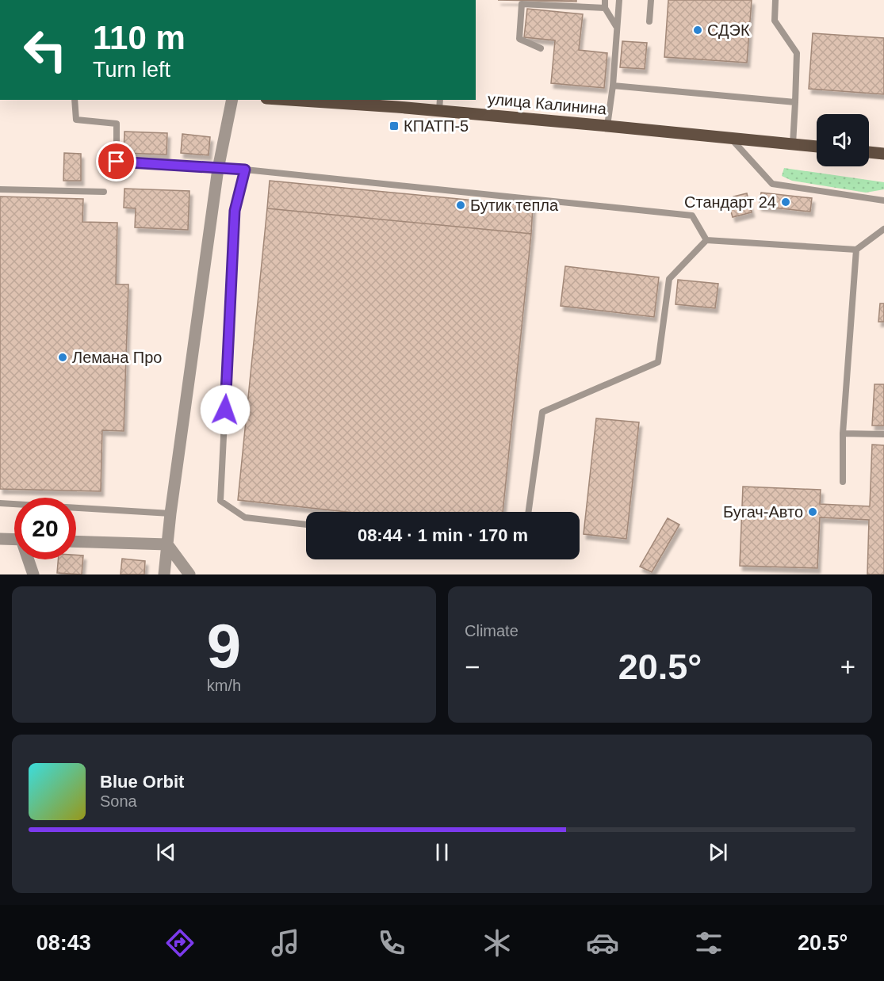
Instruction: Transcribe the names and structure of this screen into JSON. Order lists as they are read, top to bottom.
{
  "streets": {
    "main road": ["улица Калинина"]
  },
  "places": {
    "other": [
      "СДЭК",
      "Стандарт 24",
      "Бутик тепла",
      "Лемана Про",
      "Бугач-Авто"
    ],
    "transit": ["КПАТП-5"]
  },
  "page": {
    "turn": ["110 m", "Turn left"],
    "limit": "20",
    "trip": "08:44 · 1 min · 170 m",
    "tile": [
      ["9", "km/h"],
      "Climate"
    ],
    "heat": ["−", "20.5°", "+"],
    "song": ["Blue Orbit", "Sona"],
    "tabs": ["08:43", "20.5°"]
  }
}
